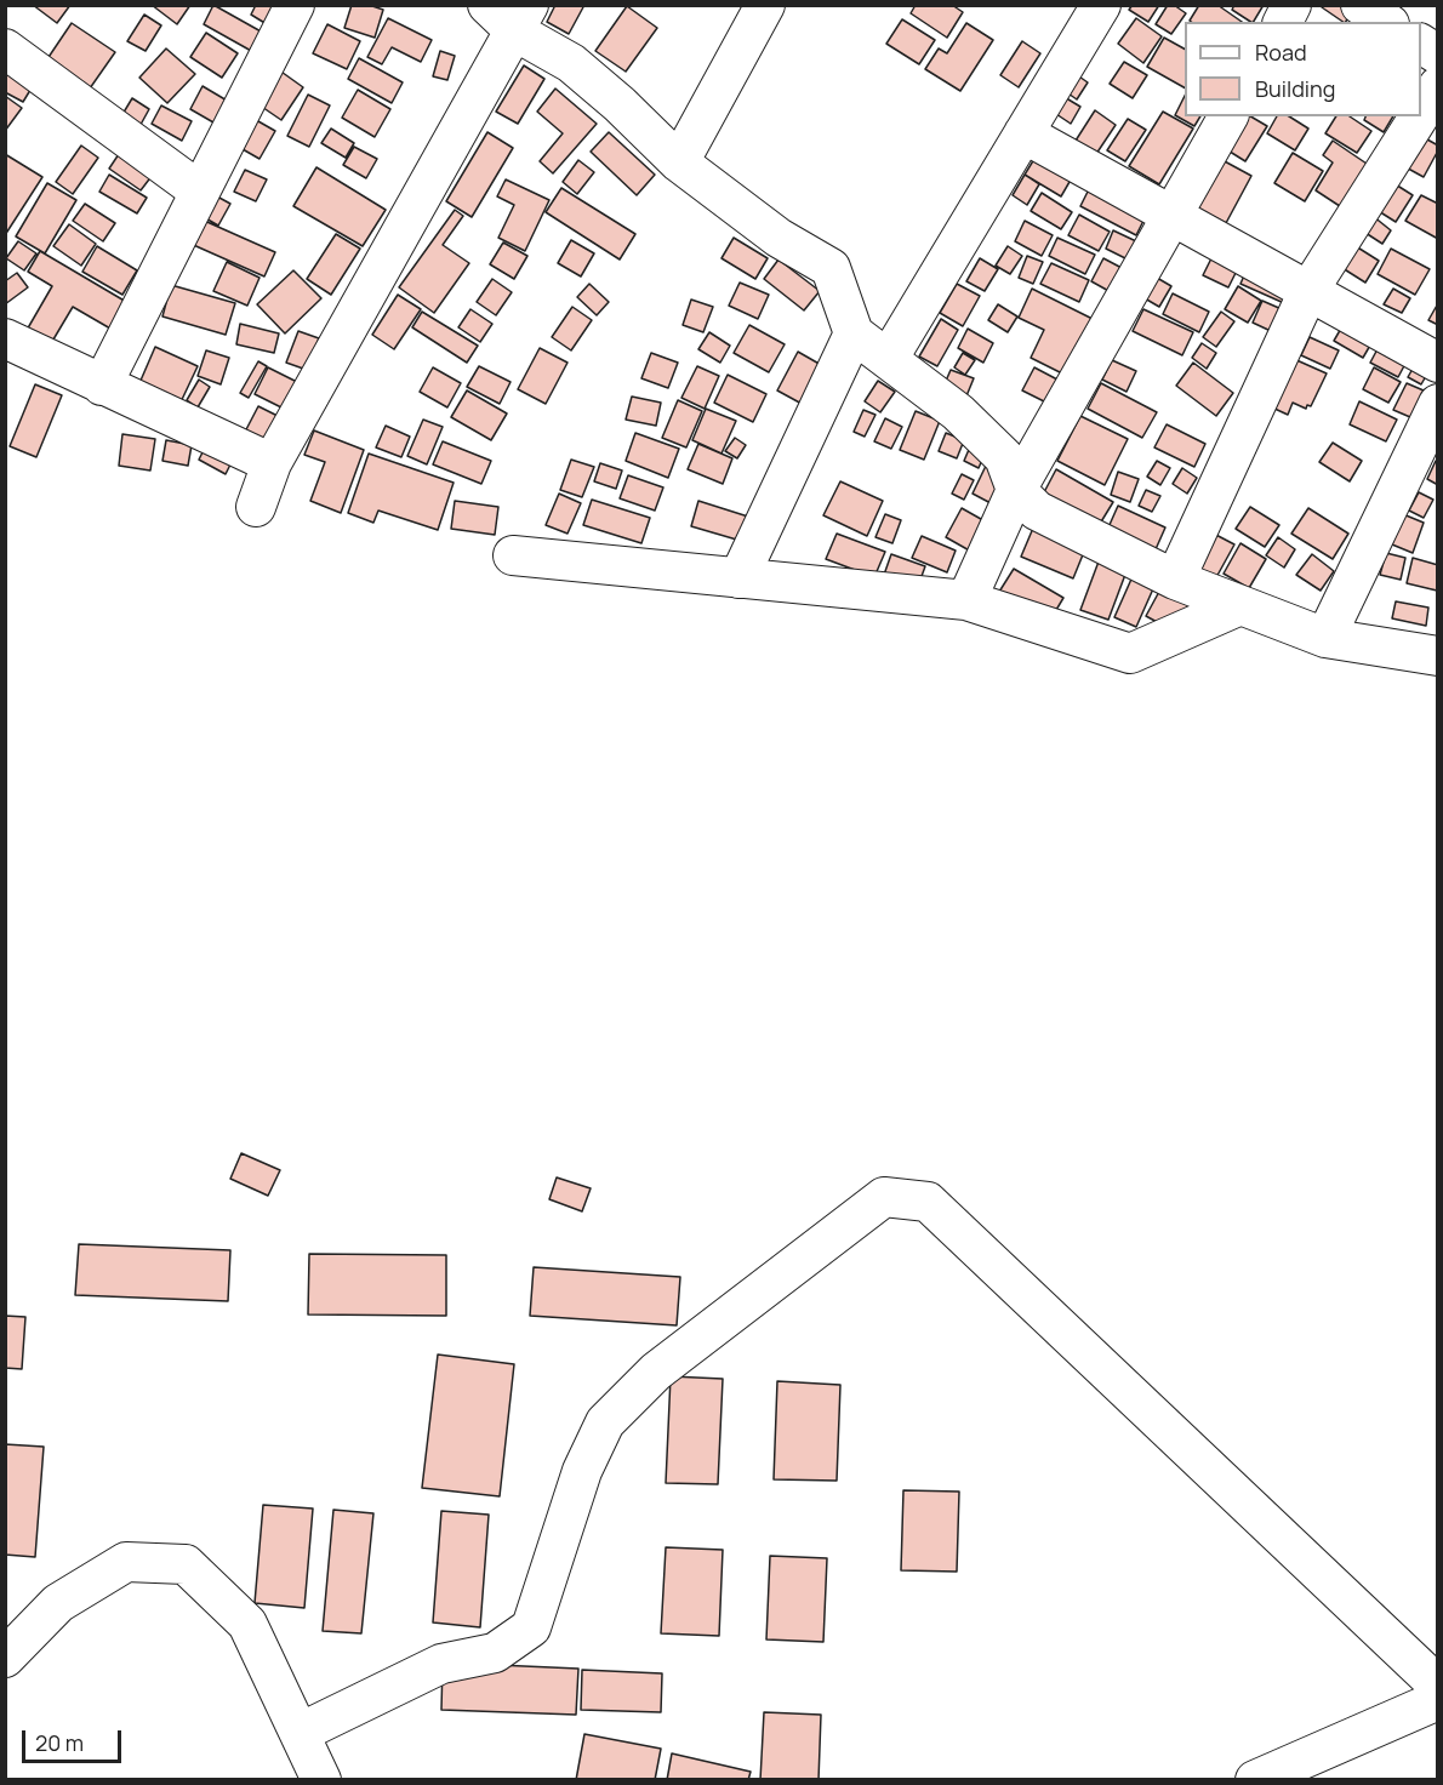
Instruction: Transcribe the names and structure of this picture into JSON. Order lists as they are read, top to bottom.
{
  "legend": ["Road", "Building"],
  "scale_bar": "20 m"
}
